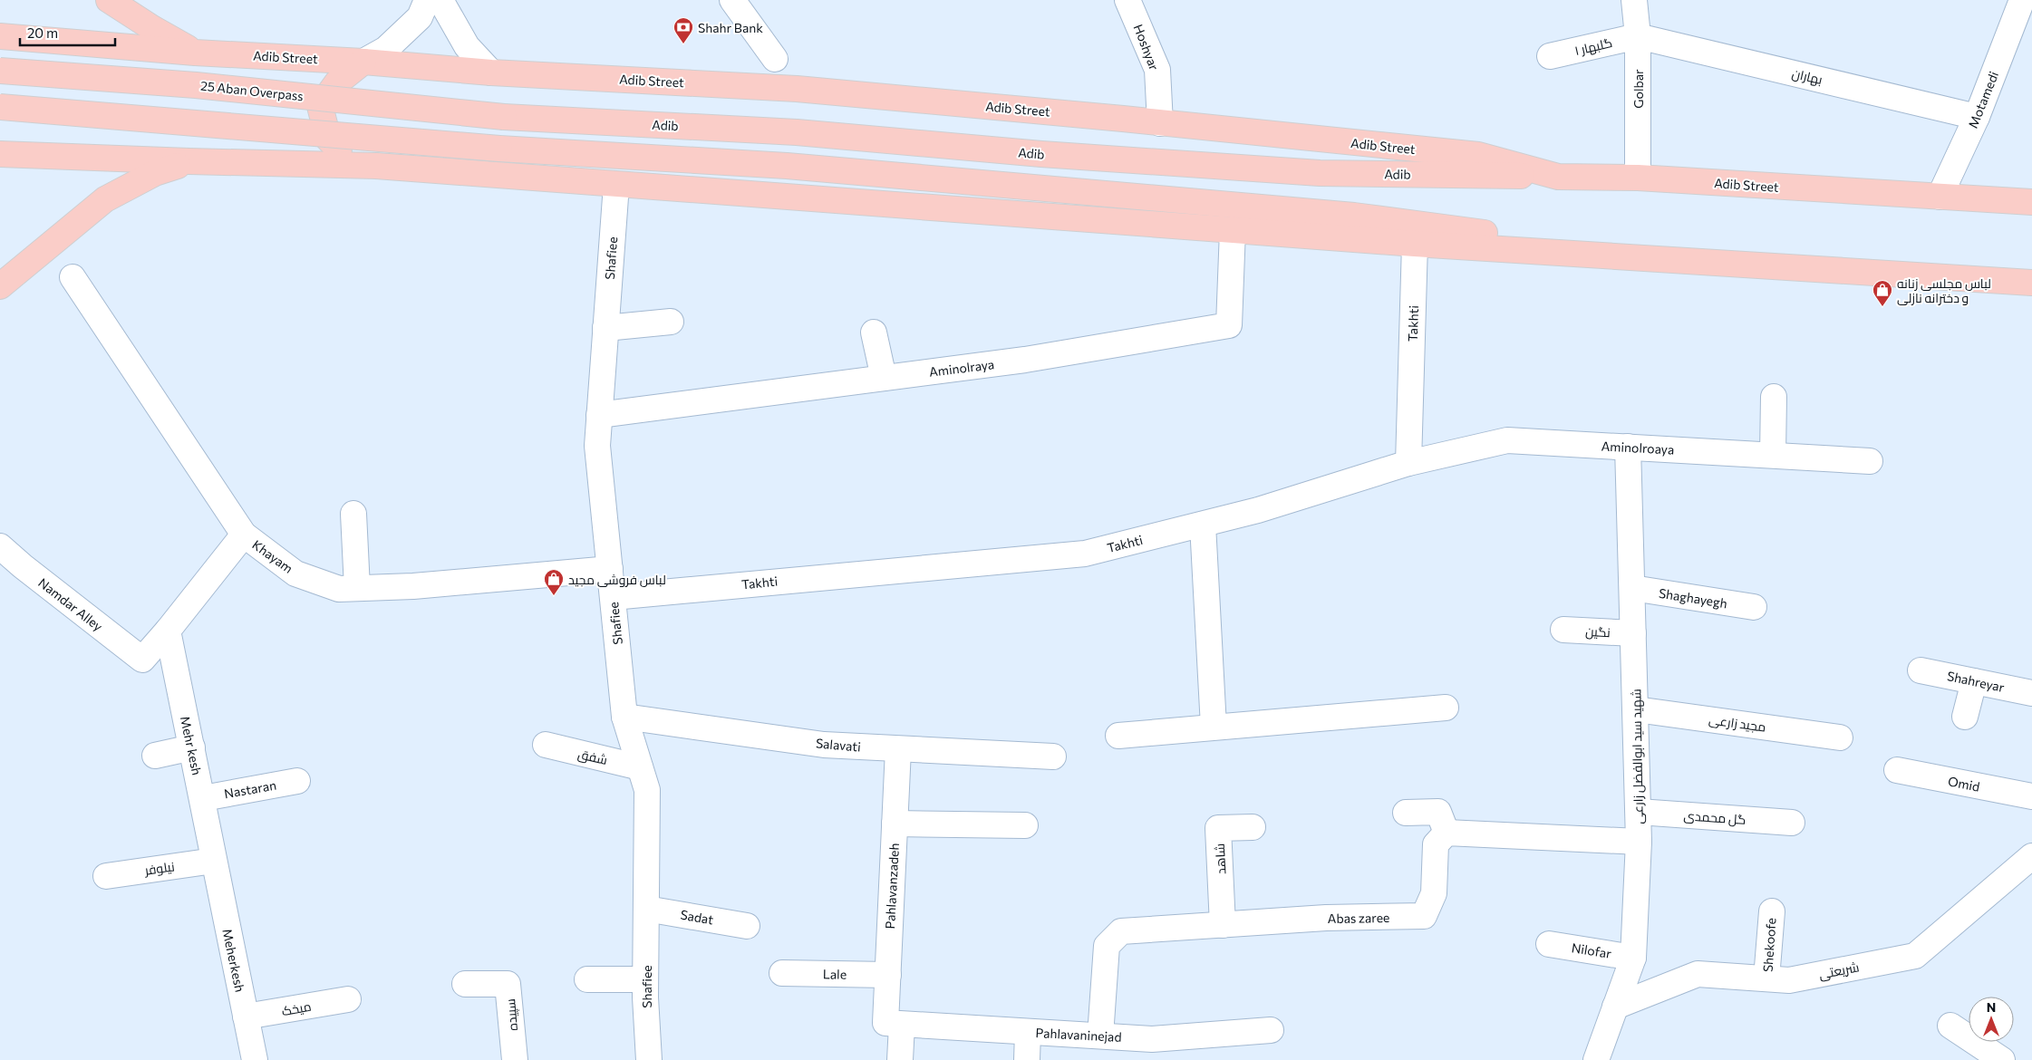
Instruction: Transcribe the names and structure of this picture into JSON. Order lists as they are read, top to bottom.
{
  "streets": {
    "main road": ["Adib Street", "25 Aban Overpass"],
    "street": [
      "گلبهار ۱",
      "Hoshyar",
      "بهاران",
      "Golbar",
      "Motamedi",
      "Shafiee",
      "Takhti",
      "Aminolraya",
      "Aminolroaya",
      "Khayam",
      "Shaghayegh",
      "Namdar Alley",
      "نگین",
      "Shahreyar",
      "مجید زارعی",
      "Salavati",
      "Mehr kesh",
      "شفق",
      "شهید سید ابوالفضل زارعی",
      "Omid",
      "Nastaran",
      "گل محمدی",
      "شاهد",
      "نیلوفر",
      "Pahlavanzadeh",
      "Sadat",
      "Abas zaree",
      "Shekoofe",
      "Nilofar",
      "Meherkesh",
      "شریعتی",
      "Lale",
      "میخک",
      "سپیده",
      "Pahlavaninejad"
    ]
  },
  "crossings": [
    ["گلبهار ۱", "بهاران"],
    ["گلبهار ۱", "Golbar"],
    ["Hoshyar", "Adib Street"],
    ["Adib Street", "Golbar"],
    ["Adib Street", "25 Aban Overpass"],
    ["Adib Street", "Motamedi"],
    ["بهاران", "Golbar"],
    ["بهاران", "Motamedi"],
    ["Shafiee", "Takhti"],
    ["Shafiee", "Aminolraya"],
    ["Shafiee", "Khayam"],
    ["Shafiee", "Salavati"],
    ["Shafiee", "شفق"],
    ["Shafiee", "Sadat"],
    ["Takhti", "Aminolroaya"],
    ["Aminolroaya", "شهید سید ابوالفضل زارعی"],
    ["Shaghayegh", "شهید سید ابوالفضل زارعی"],
    ["Namdar Alley", "Mehr kesh"],
    ["نگین", "شهید سید ابوالفضل زارعی"],
    ["مجید زارعی", "شهید سید ابوالفضل زارعی"],
    ["Salavati", "Pahlavanzadeh"],
    ["Mehr kesh", "Nastaran"],
    ["Mehr kesh", "نیلوفر"],
    ["Mehr kesh", "Meherkesh"],
    ["شهید سید ابوالفضل زارعی", "گل محمدی"],
    ["شهید سید ابوالفضل زارعی", "Nilofar"],
    ["شهید سید ابوالفضل زارعی", "شریعتی"],
    ["شاهد", "Abas zaree"],
    ["نیلوفر", "Meherkesh"],
    ["Pahlavanzadeh", "Lale"],
    ["Pahlavanzadeh", "Pahlavaninejad"],
    ["Abas zaree", "Pahlavaninejad"],
    ["Shekoofe", "شریعتی"],
    ["Meherkesh", "میخک"]
  ],
  "places": {
    "bank": ["Shahr Bank"],
    "shop": ["لباس مجلسی زنانه و دخترانه نازلی", "لباس فروشی مجید"]
  },
  "scale_bar": "20 m",
  "north": "top"
}
